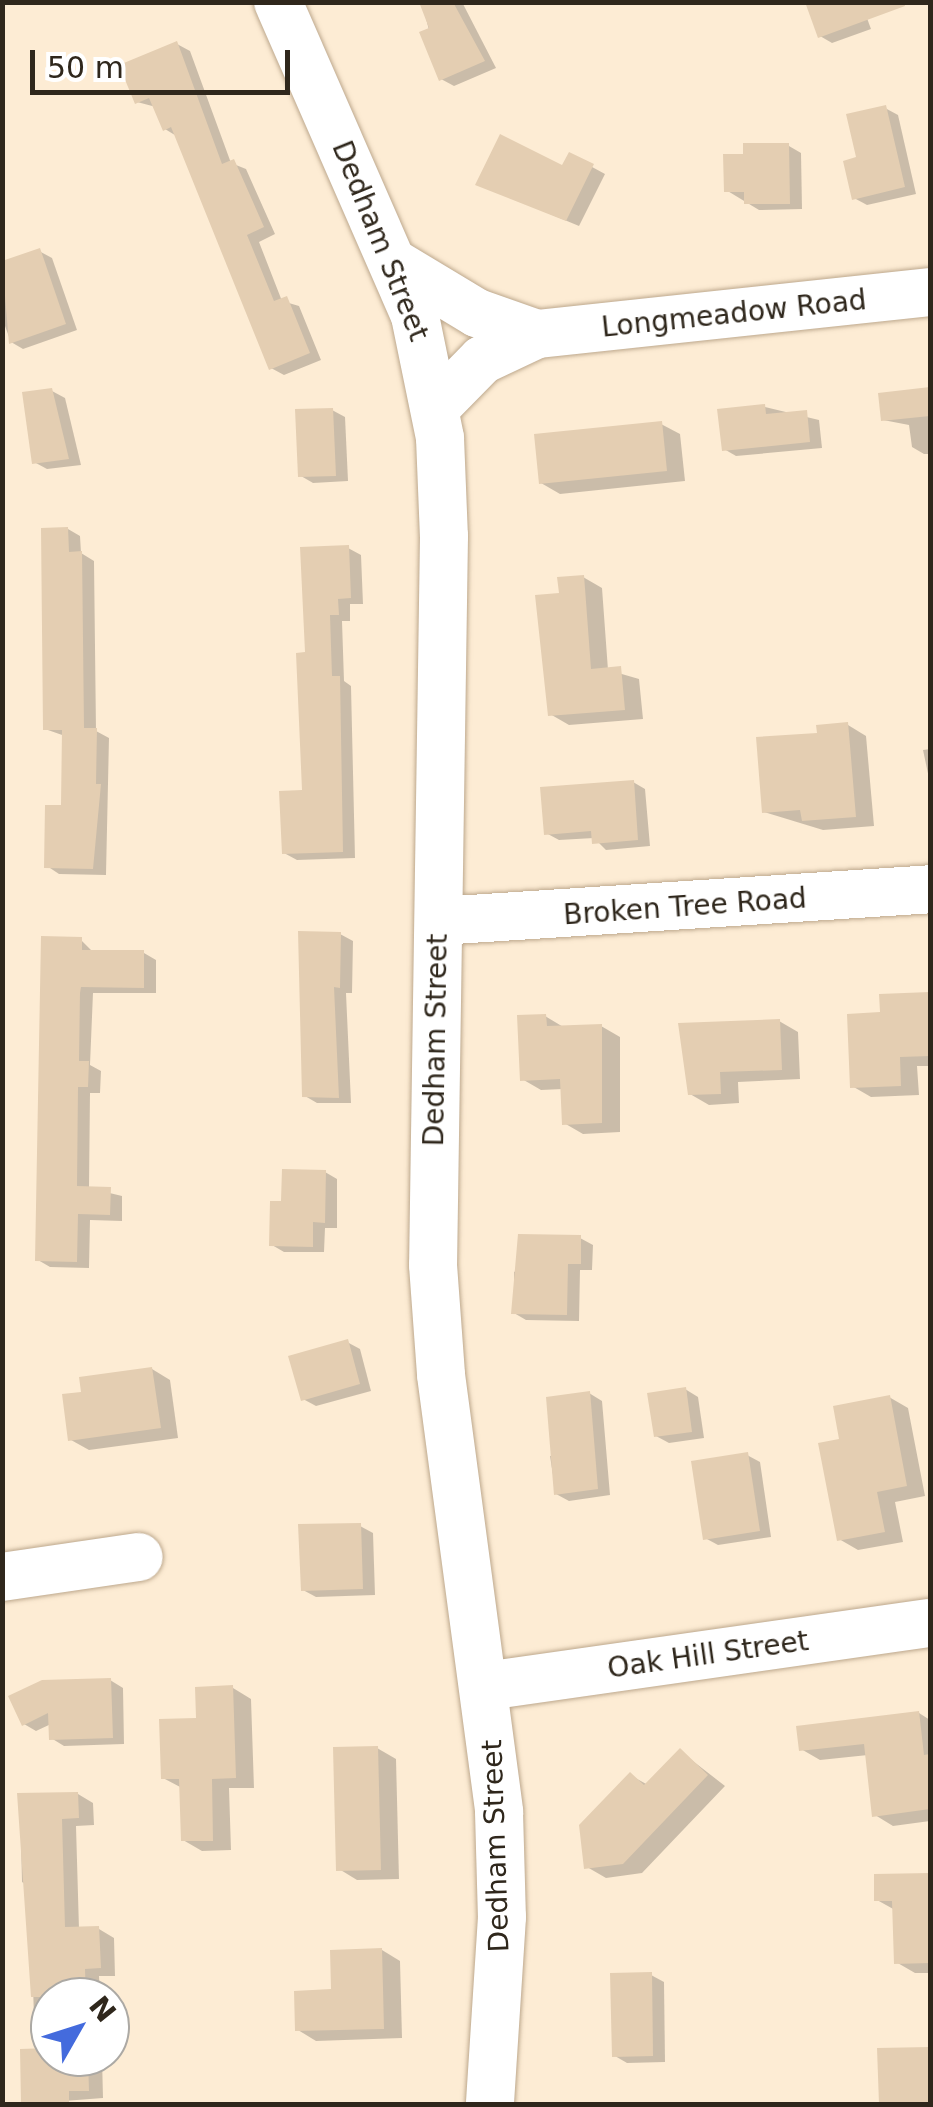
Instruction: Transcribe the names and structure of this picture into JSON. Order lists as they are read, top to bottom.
{
  "streets": {
    "street": [
      "Dedham Street",
      "Longmeadow Road",
      "Broken Tree Road",
      "Oak Hill Street"
    ]
  },
  "crossings": [
    ["Dedham Street", "Longmeadow Road"],
    ["Dedham Street", "Broken Tree Road"],
    ["Dedham Street", "Oak Hill Street"]
  ],
  "scale_bar": "50 m",
  "north": "top right"
}
